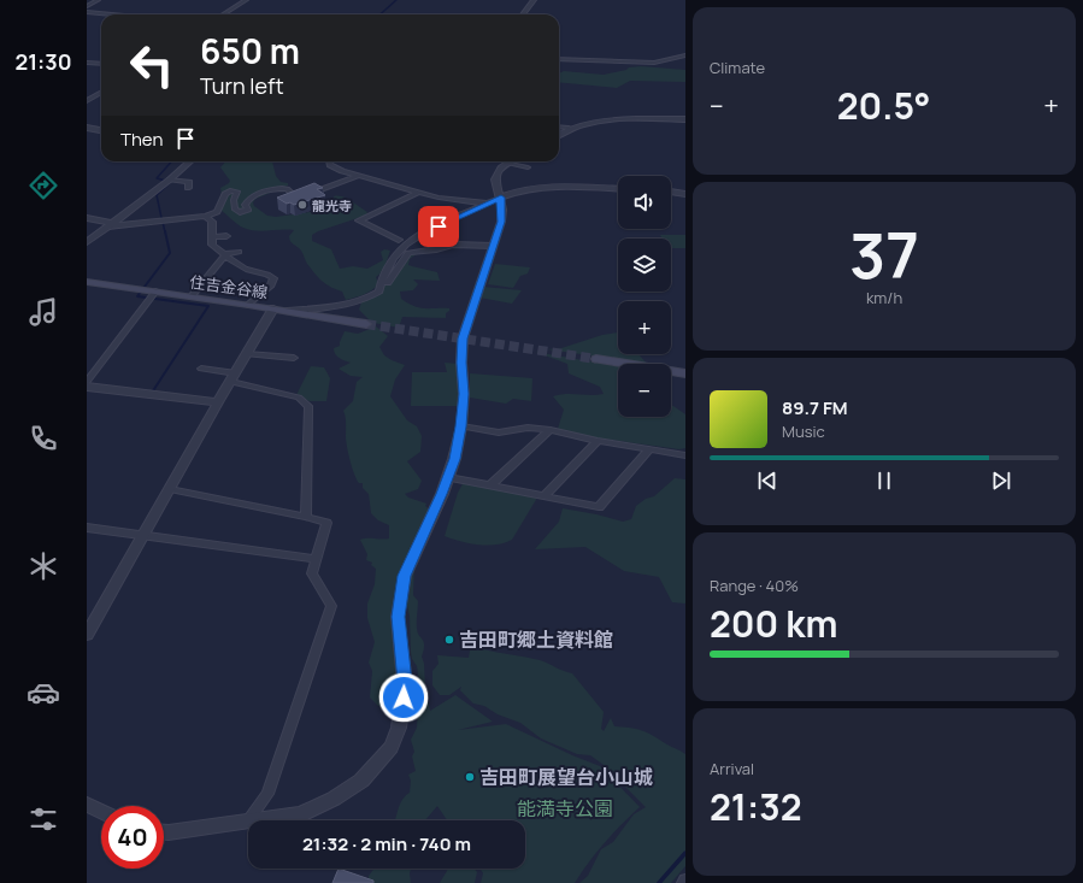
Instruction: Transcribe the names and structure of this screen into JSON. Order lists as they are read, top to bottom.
{
  "streets": {
    "main road": ["住吉金谷線"]
  },
  "parks": ["能満寺公園"],
  "places": ["龍光寺", "吉田町郷土資料館", "吉田町展望台小山城"],
  "page": {
    "tabs": "21:30",
    "tile": [
      "Climate",
      ["37", "km/h"],
      ["Range · 40%", "200 km"],
      ["Arrival", "21:32"]
    ],
    "turn": ["650 m", "Turn left"],
    "heat": ["−", "20.5°", "+"],
    "then": "Then",
    "map_buttons": ["+", "−"],
    "song": ["89.7 FM", "Music"],
    "limit": "40",
    "trip": "21:32 · 2 min · 740 m"
  }
}
